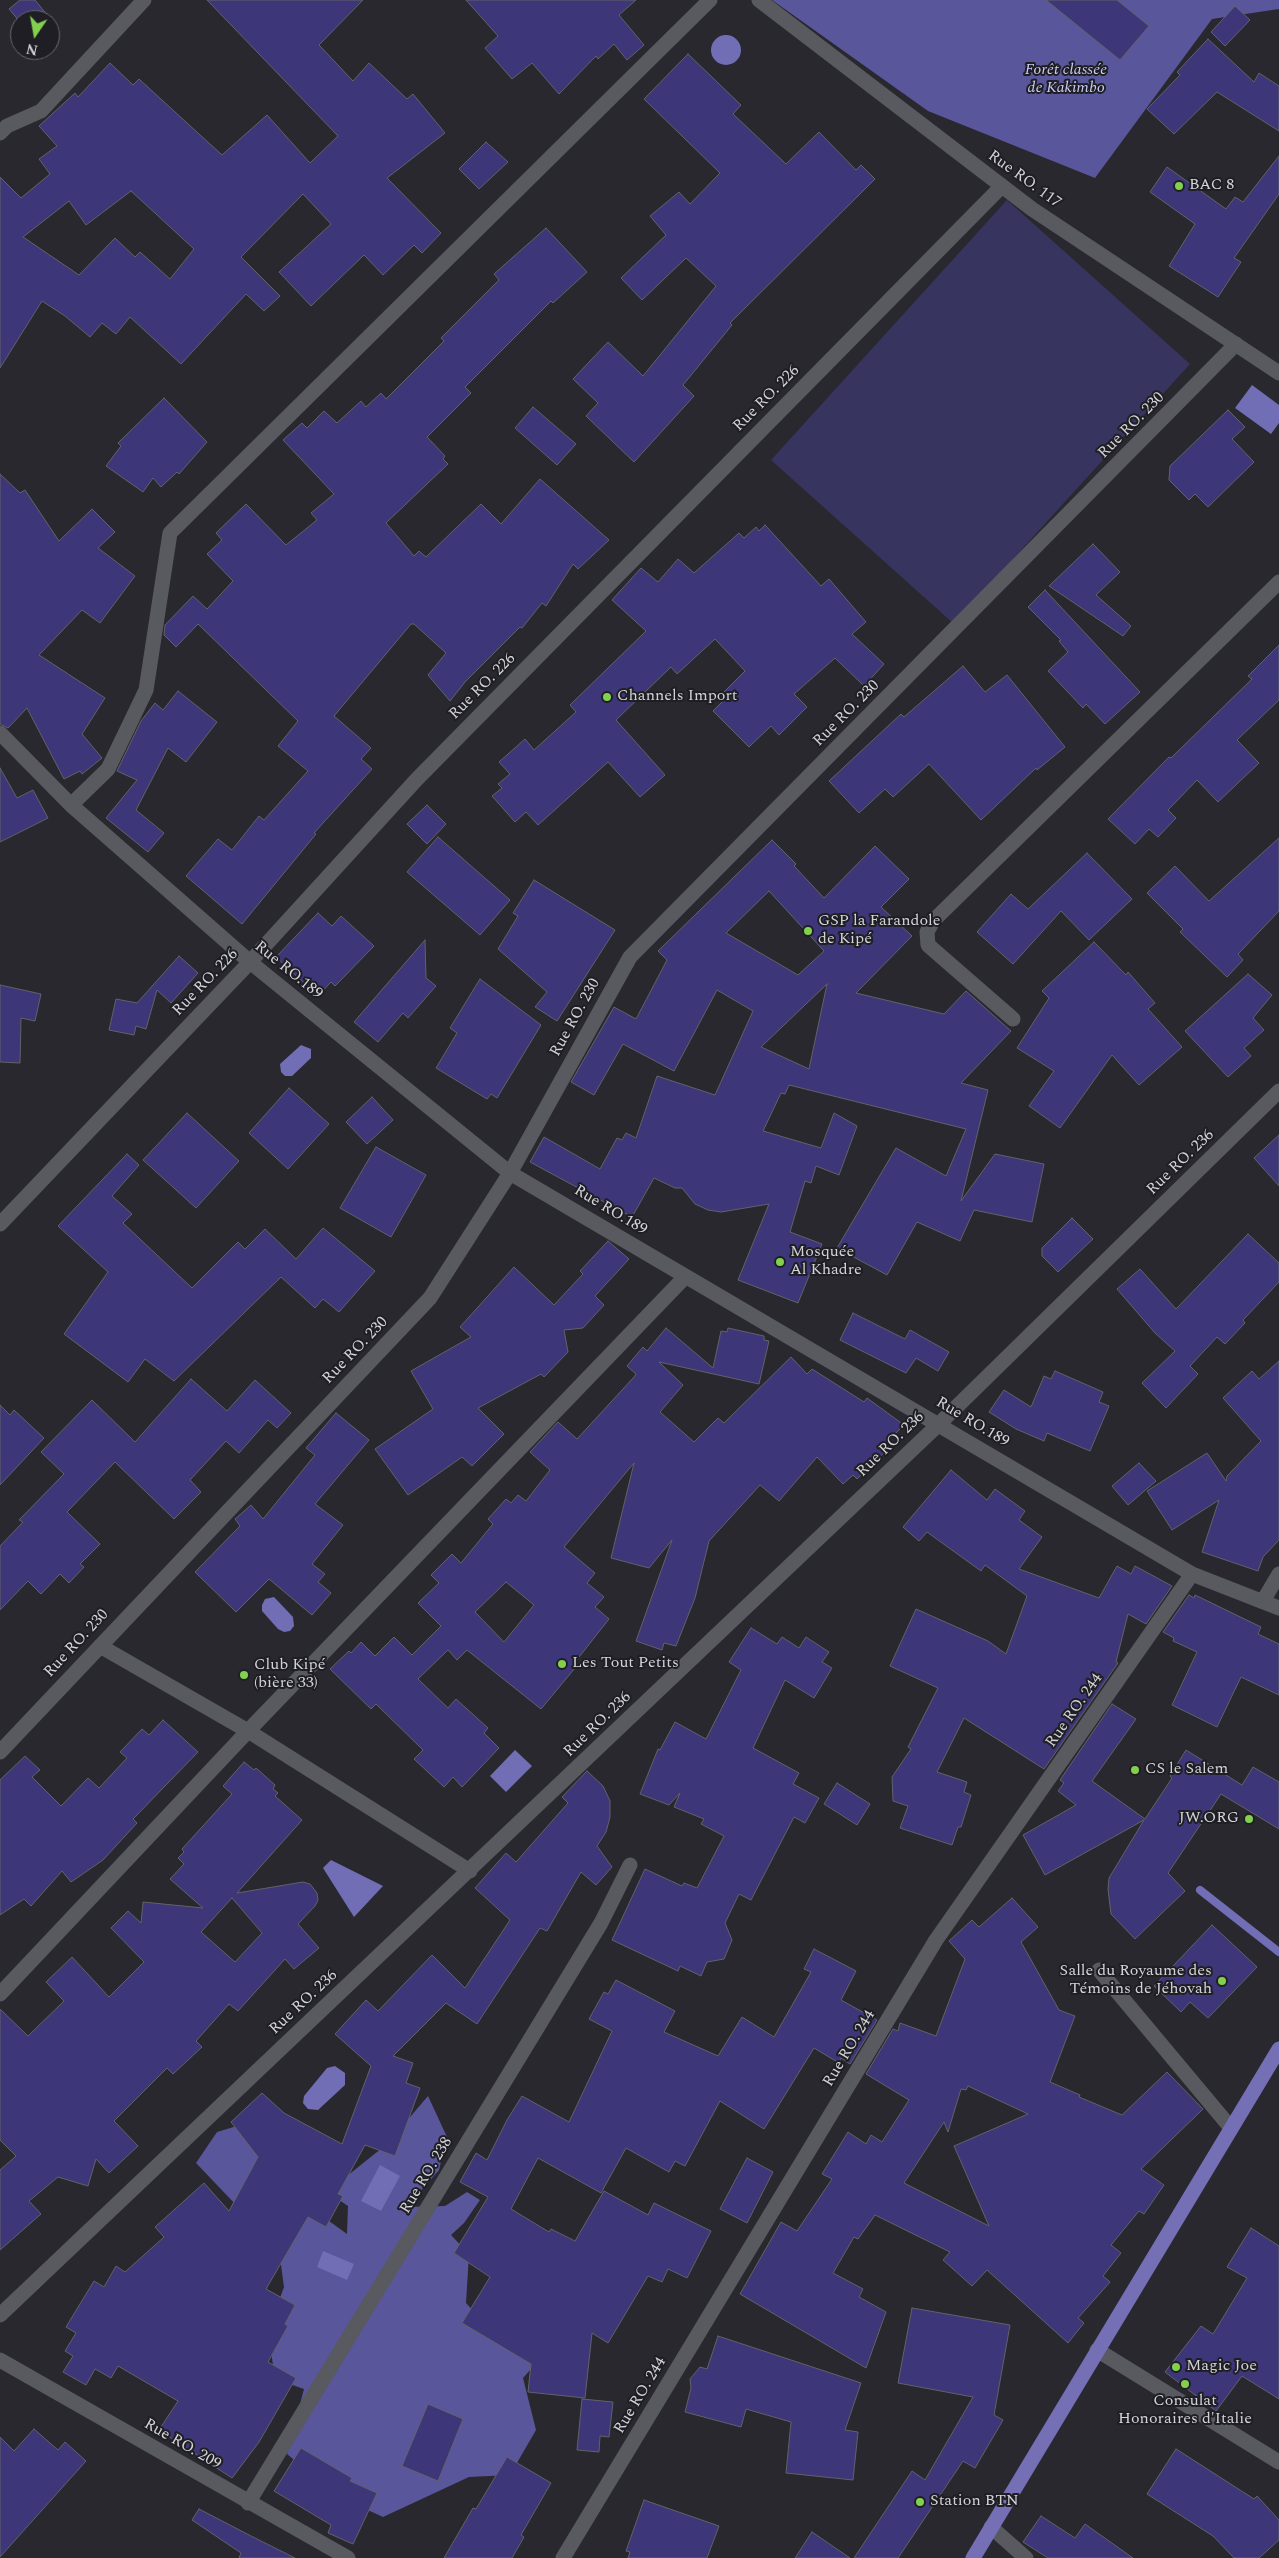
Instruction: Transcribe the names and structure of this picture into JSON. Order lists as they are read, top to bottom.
{
  "streets": {
    "street": [
      "Rue RO. 117",
      "Rue RO. 226",
      "Rue RO. 230",
      "Rue RO.189",
      "Rue RO. 236",
      "Rue RO. 244",
      "Rue RO. 238",
      "Rue RO. 209"
    ]
  },
  "crossings": [
    ["Rue RO. 117", "Rue RO. 226"],
    ["Rue RO. 117", "Rue RO. 230"],
    ["Rue RO. 226", "Rue RO.189"],
    ["Rue RO. 230", "Rue RO.189"],
    ["Rue RO.189", "Rue RO. 236"],
    ["Rue RO.189", "Rue RO. 244"],
    ["Rue RO. 238", "Rue RO. 209"]
  ],
  "parks": ["Forêt classée de Kakimbo"],
  "places": [
    "BAC 8",
    "Channels Import",
    "GSP la Farandole de Kipé",
    "Mosquée Al Khadre",
    "Les Tout Petits",
    "Club Kipé (bière 33)",
    "CS le Salem",
    "JW.ORG",
    "Salle du Royaume des Témoins de Jéhovah",
    "Magic Joe",
    "Consulat Honoraires d'Italie",
    "Station BTN"
  ],
  "north": "bottom"
}
